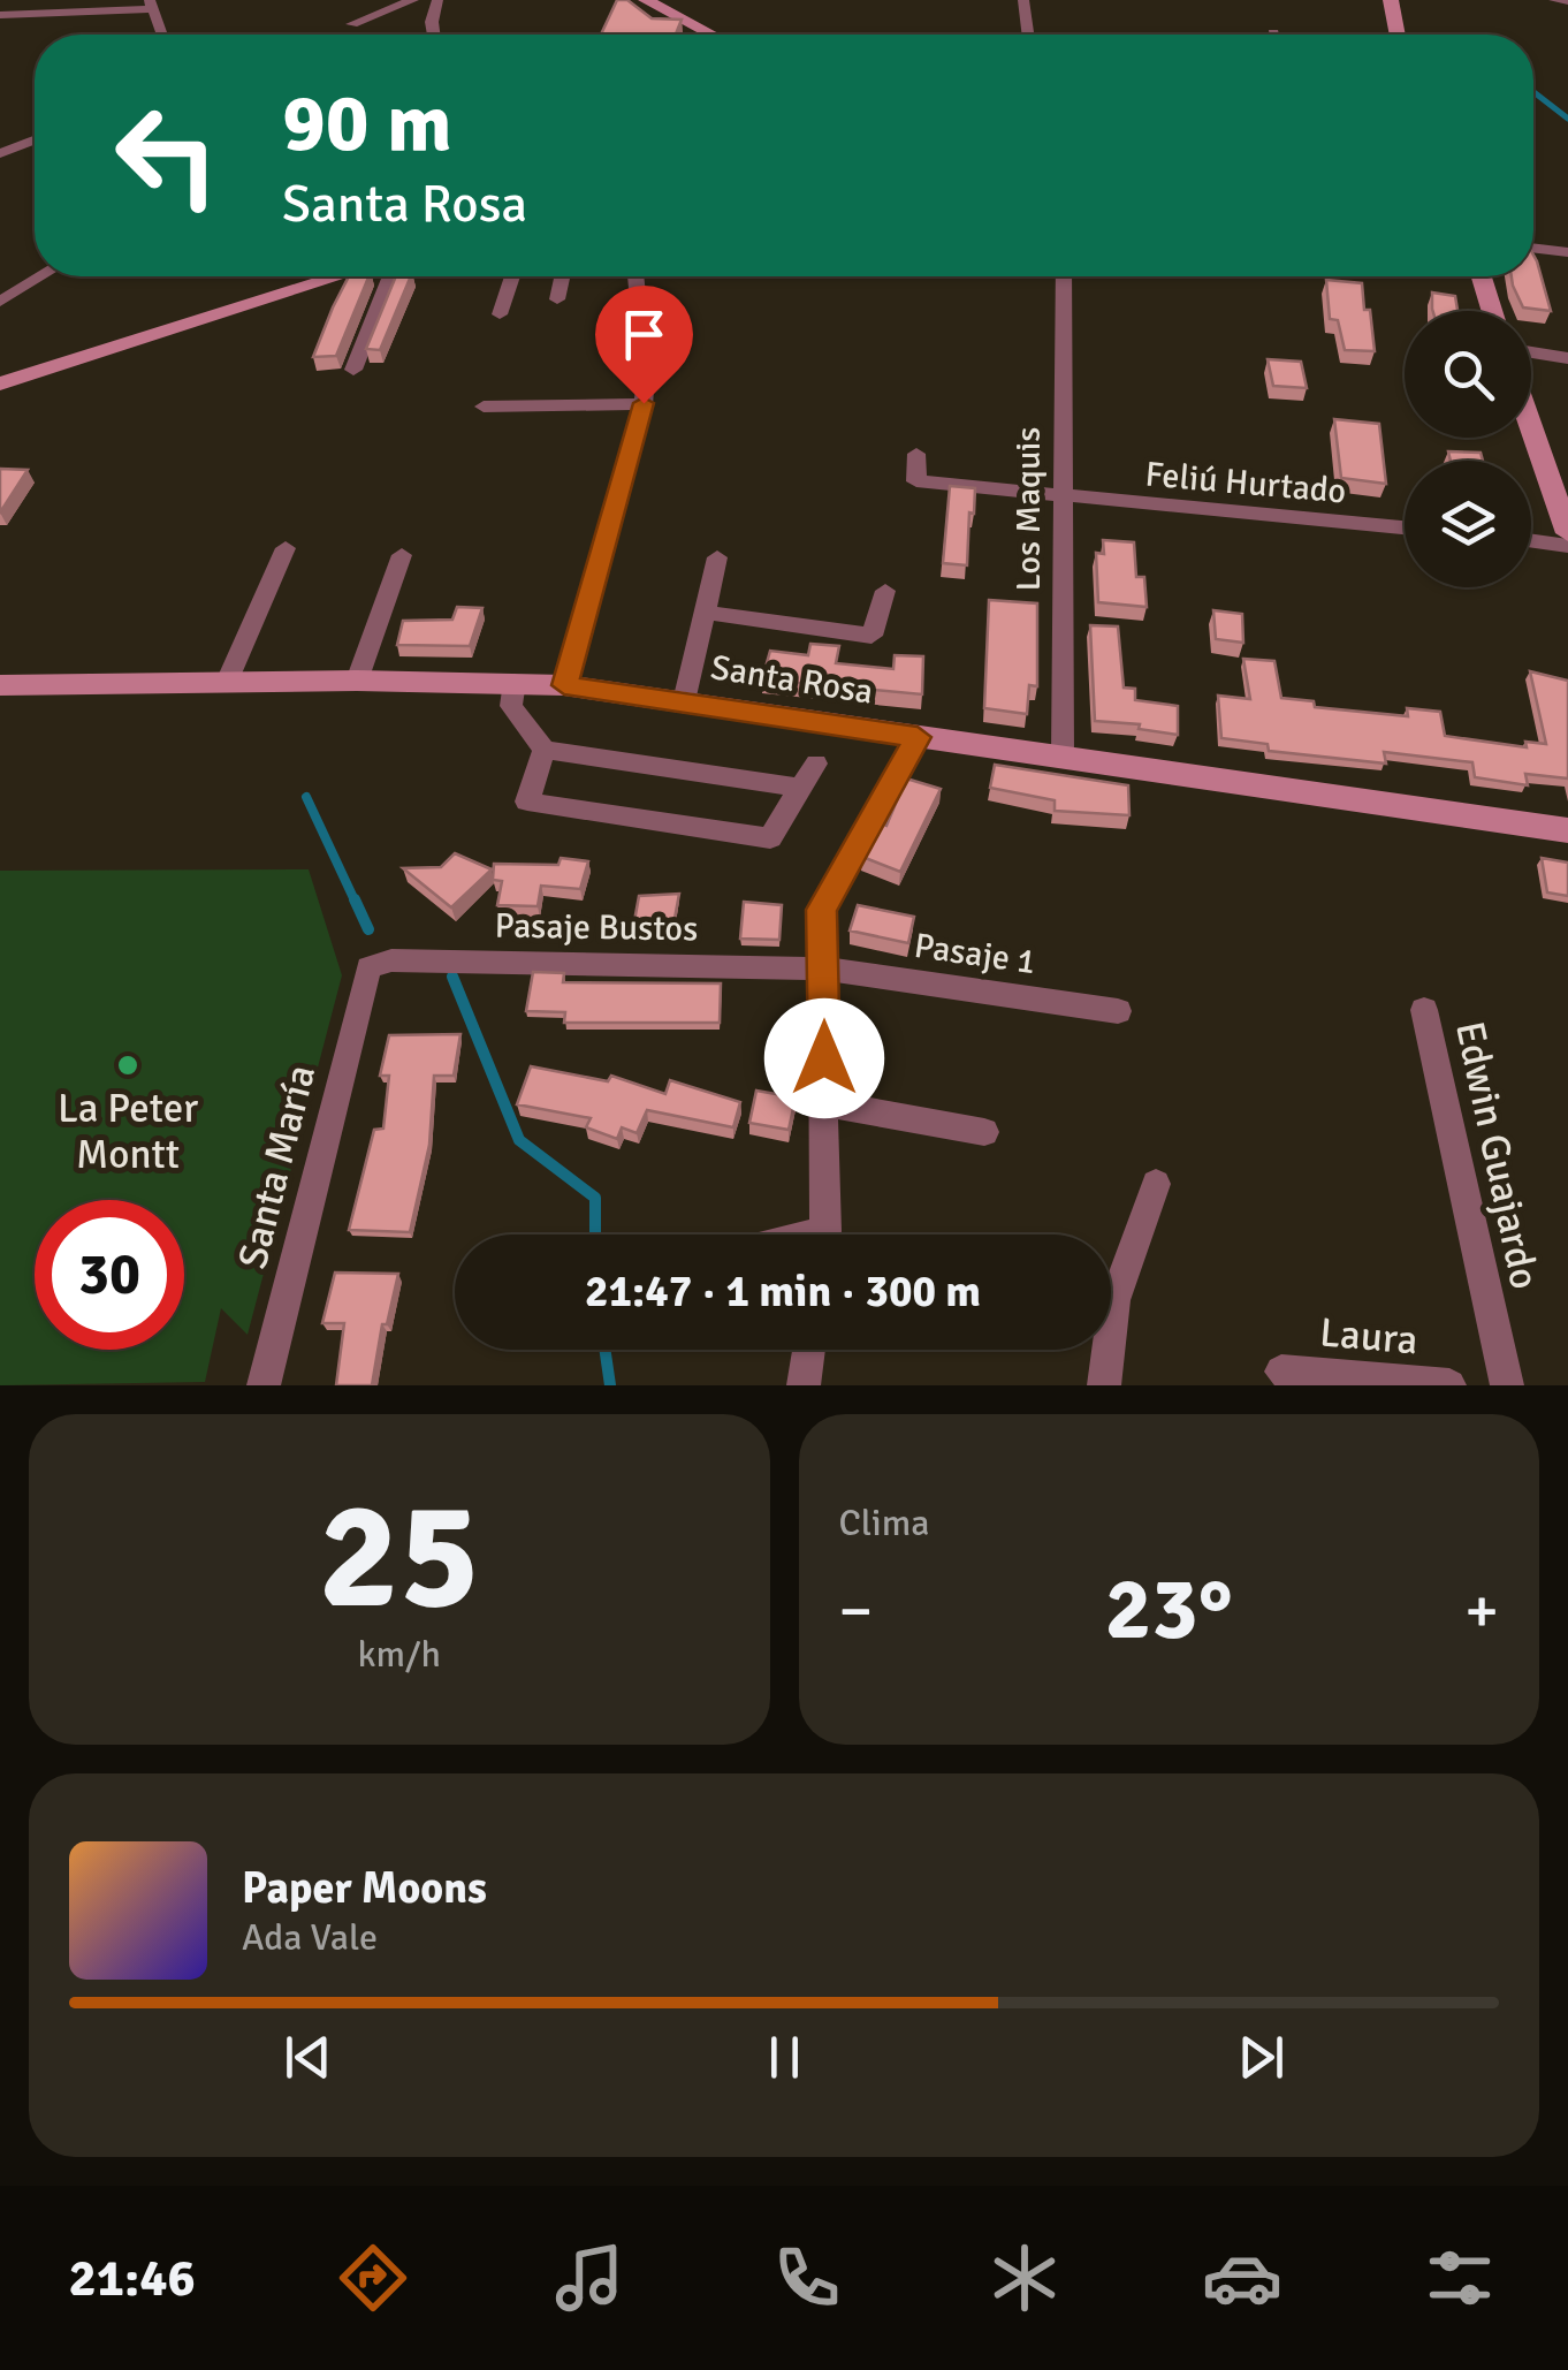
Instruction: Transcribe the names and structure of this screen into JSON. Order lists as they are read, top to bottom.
{
  "streets": {
    "street": [
      "Feliú Hurtado",
      "Los Maquis",
      "Santa Rosa",
      "Pasaje Bustos",
      "Pasaje 1",
      "Edwin Guajardo",
      "Santa María",
      "Laura"
    ]
  },
  "crossings": [
    ["Feliú Hurtado", "Los Maquis"],
    ["Los Maquis", "Santa Rosa"],
    ["Pasaje Bustos", "Pasaje 1"],
    ["Pasaje Bustos", "Santa María"]
  ],
  "places": ["La Peter Montt"],
  "page": {
    "turn": ["90 m", "Santa Rosa"],
    "limit": "30",
    "trip": "21:47 · 1 min · 300 m",
    "tile": [
      ["25", "km/h"],
      "Clima"
    ],
    "heat": ["−", "23°", "+"],
    "song": ["Paper Moons", "Ada Vale"],
    "tabs": "21:46"
  }
}
